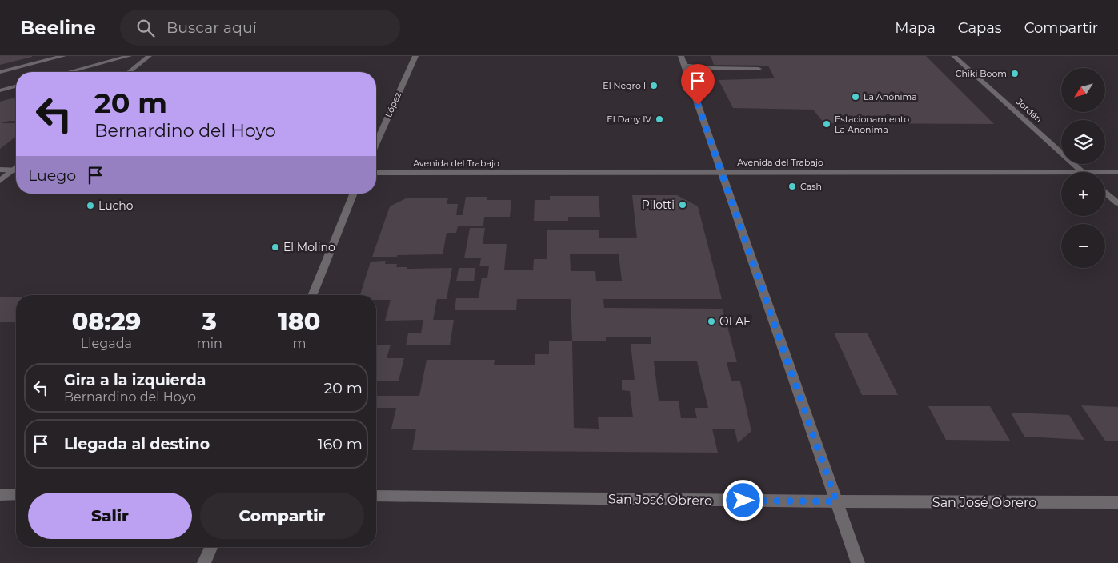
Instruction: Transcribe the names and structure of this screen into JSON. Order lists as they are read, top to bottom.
{
  "streets": {
    "street": [
      "López",
      "Jordán",
      "Avenida del Trabajo",
      "San José Obrero"
    ]
  },
  "places": [
    "Chiki Boom",
    "El Negro I",
    "La Anónima",
    "El Dany IV",
    "Estacionamiento La Anonima",
    "Cash",
    "Pilotti",
    "Lucho",
    "El Molino",
    "OLAF"
  ],
  "north": "bottom left",
  "page": {
    "header": "Beeline",
    "search": "Buscar aquí",
    "nav": ["Mapa", "Capas", "Compartir"],
    "map_buttons": ["+", "−"],
    "turn": ["20 m", "Bernardino del Hoyo"],
    "then": "Luego",
    "eta": [
      "08:29",
      "Llegada",
      "3",
      "min",
      "180",
      "m"
    ],
    "list": [
      {
        "name": "Gira a la izquierda",
        "note": "Bernardino del Hoyo",
        "value": "20 m"
      },
      {
        "name": "Llegada al destino",
        "value": "160 m"
      }
    ],
    "buttons": ["Salir", "Compartir"]
  }
}
